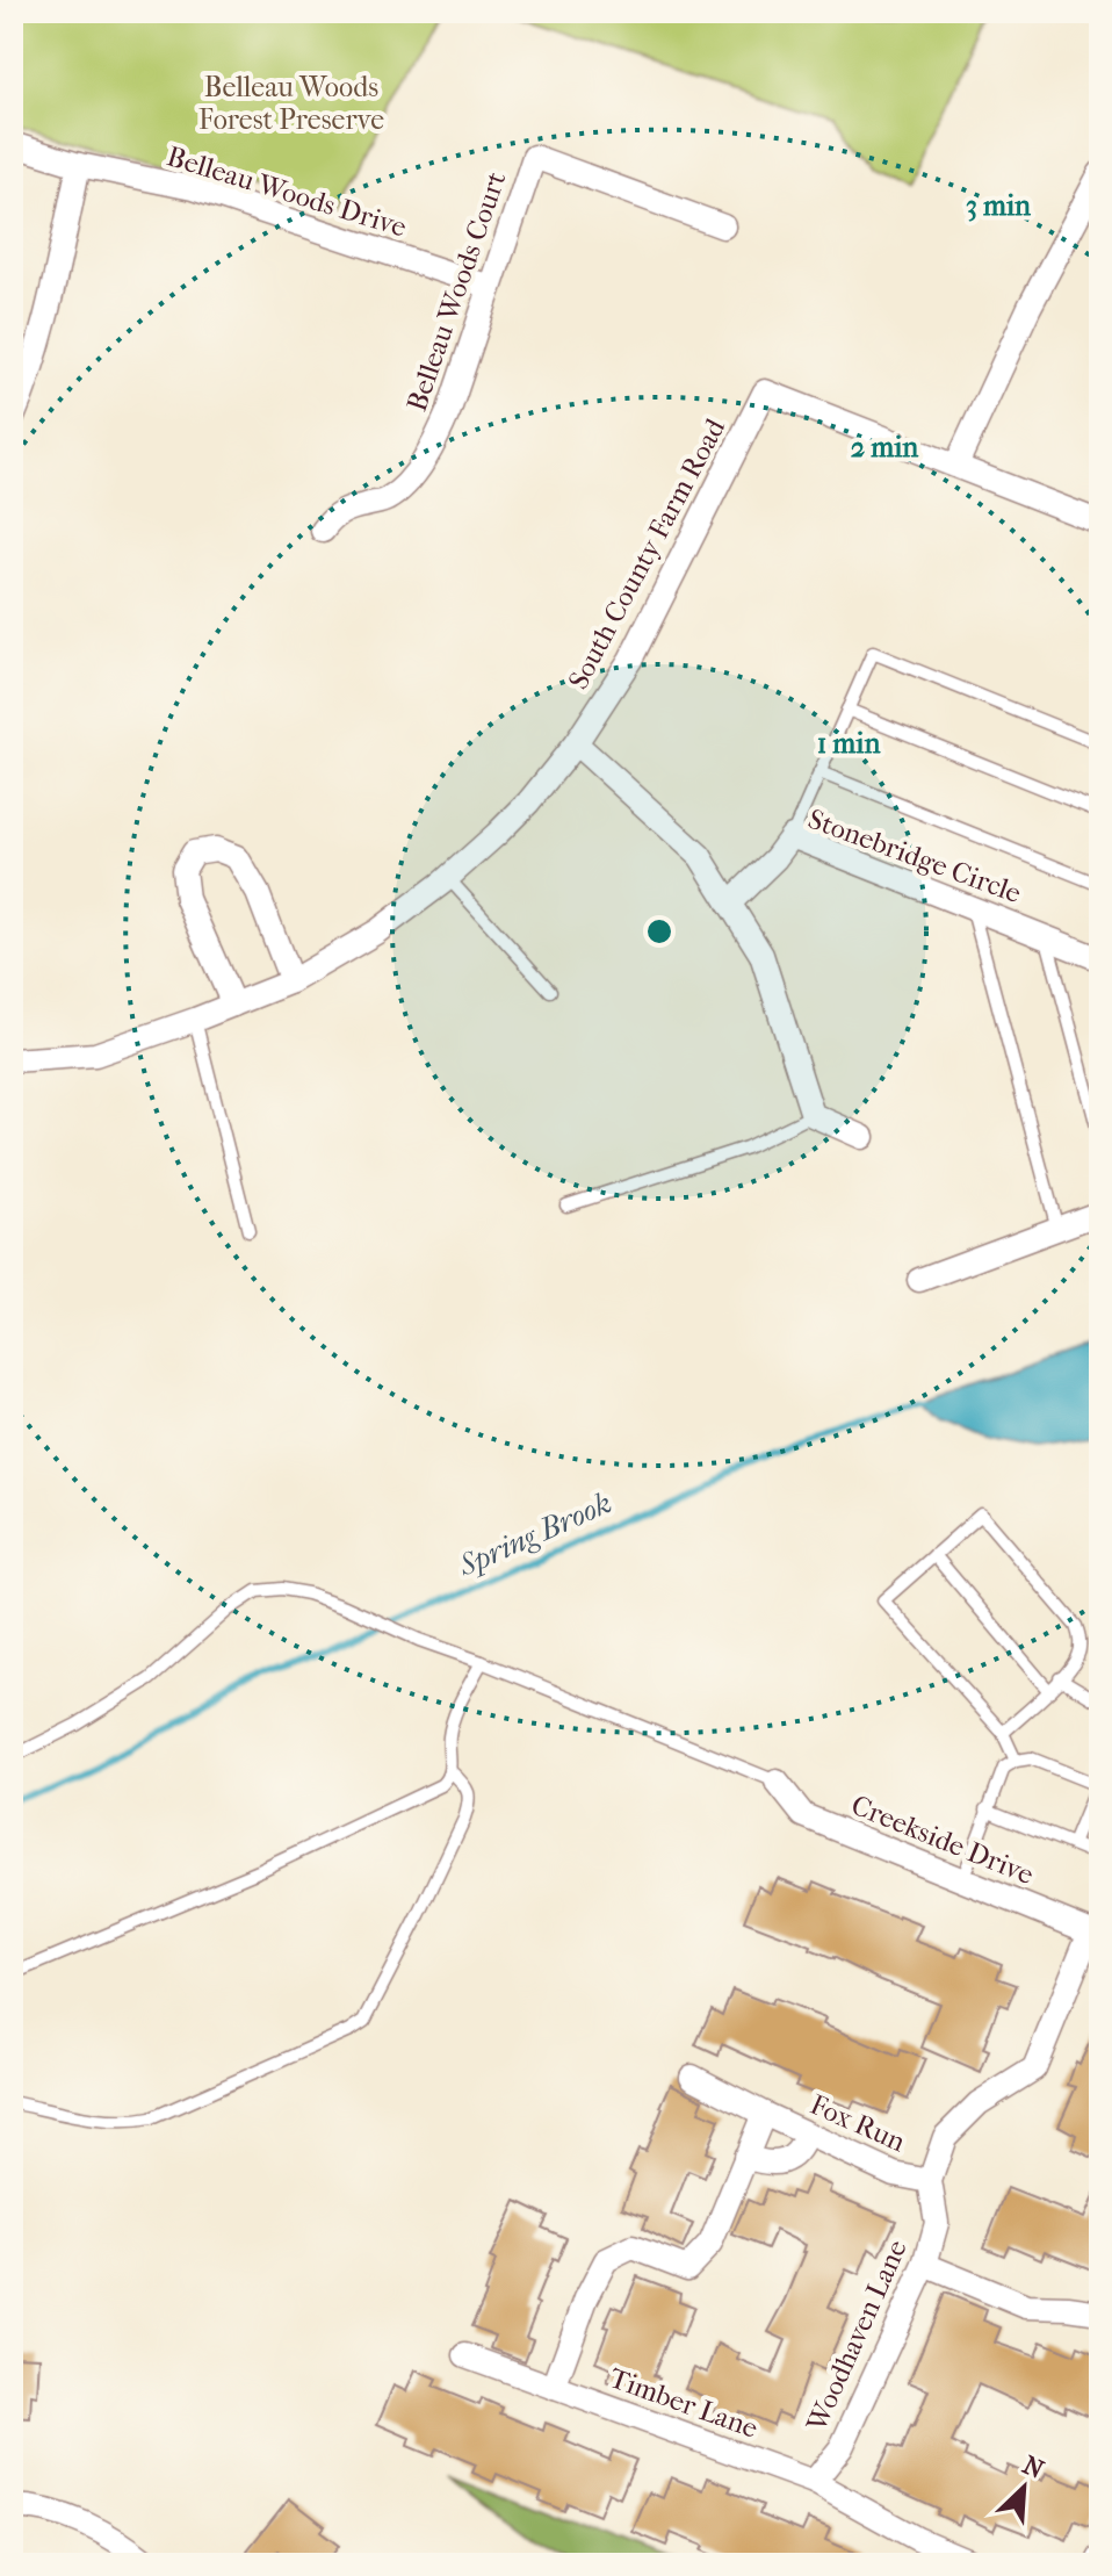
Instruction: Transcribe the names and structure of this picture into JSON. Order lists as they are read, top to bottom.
{
  "streets": {
    "street": [
      "Belleau Woods Drive",
      "Belleau Woods Court",
      "South County Farm Road",
      "Stonebridge Circle",
      "Creekside Drive",
      "Fox Run",
      "Woodhaven Lane",
      "Timber Lane"
    ]
  },
  "crossings": [
    ["Belleau Woods Drive", "Belleau Woods Court"],
    ["Creekside Drive", "Woodhaven Lane"],
    ["Fox Run", "Woodhaven Lane"],
    ["Woodhaven Lane", "Timber Lane"]
  ],
  "water": ["Spring Brook"],
  "parks": ["Belleau Woods Forest Preserve"],
  "north": "top right",
  "rings": ["3 min", "2 min", "1 min"]
}
